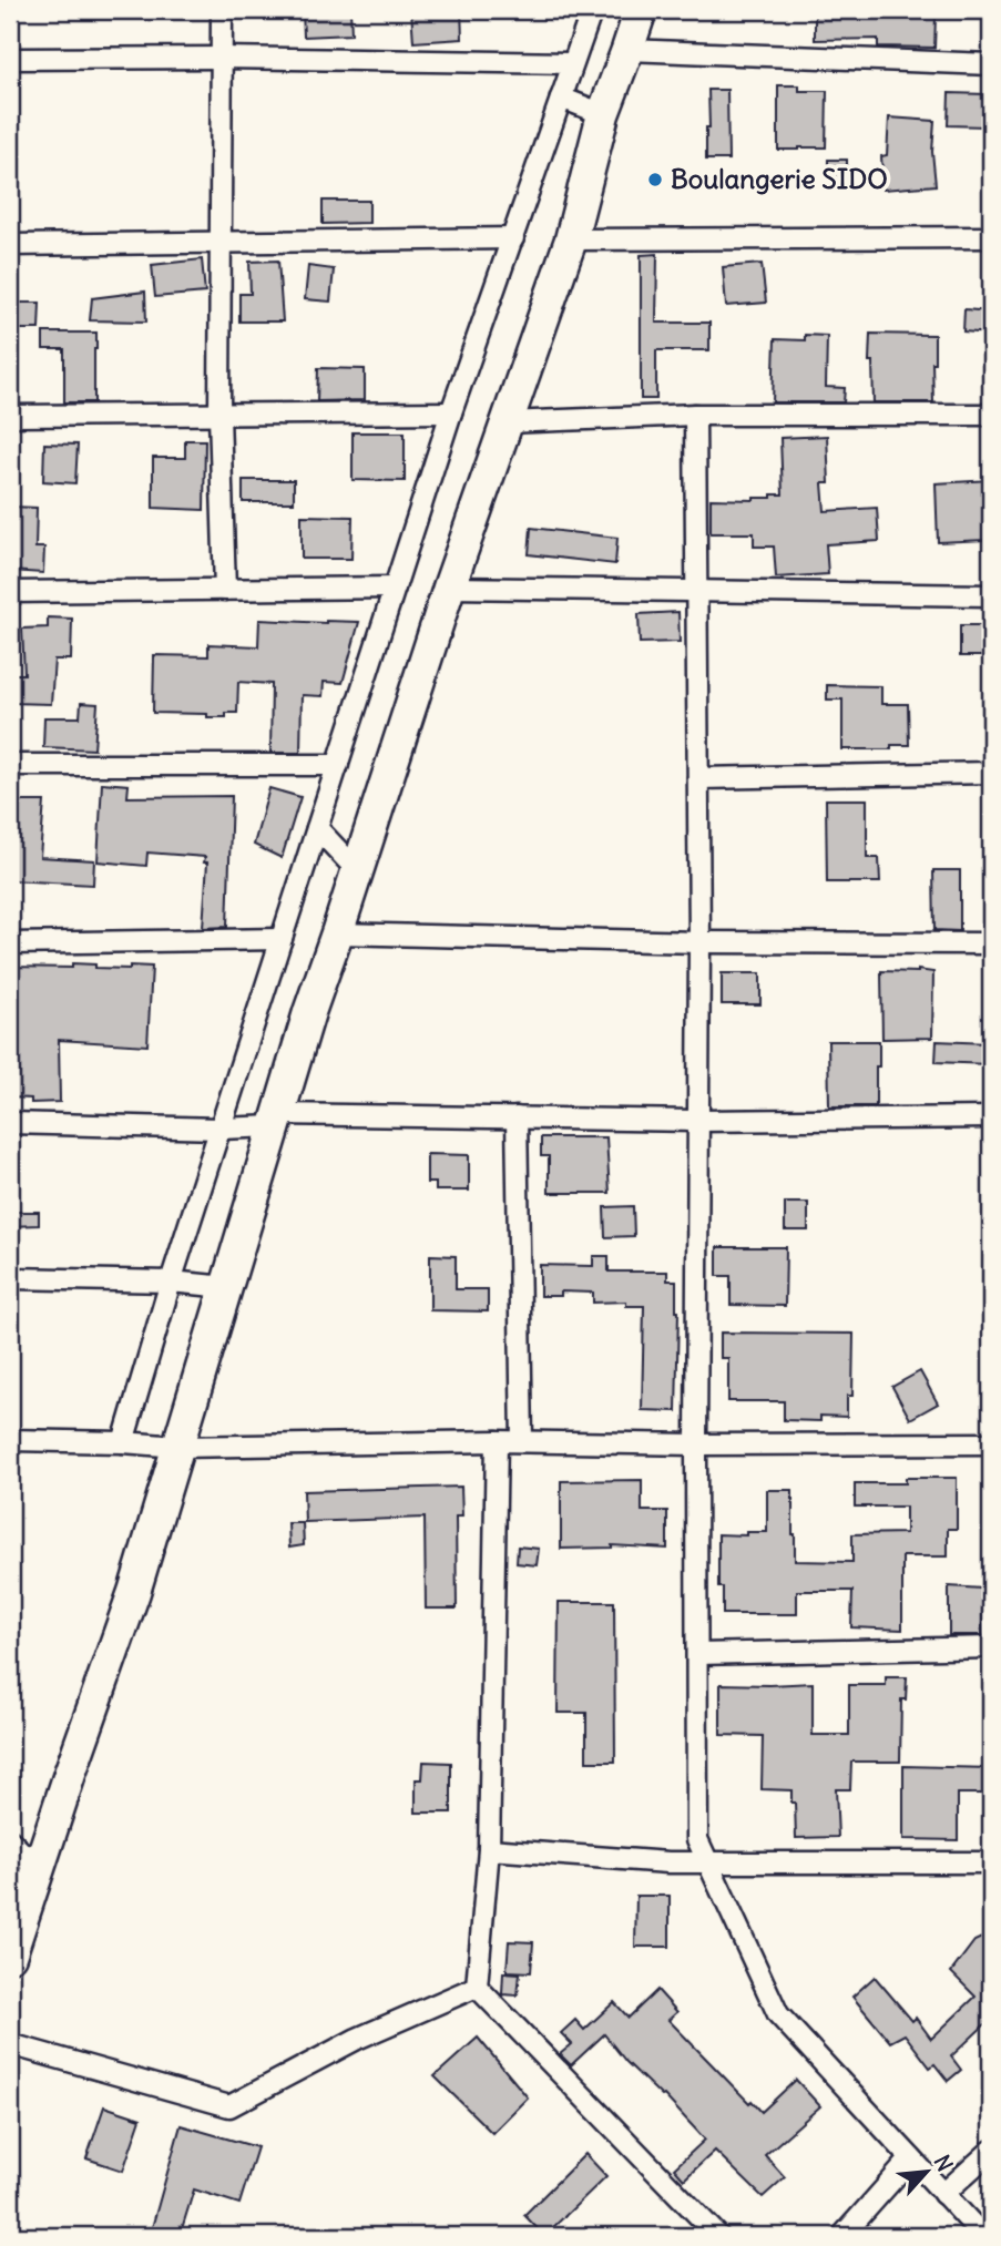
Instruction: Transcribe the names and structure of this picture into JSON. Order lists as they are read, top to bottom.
{
  "places": ["Boulangerie SIDO"],
  "north": "top right"
}
